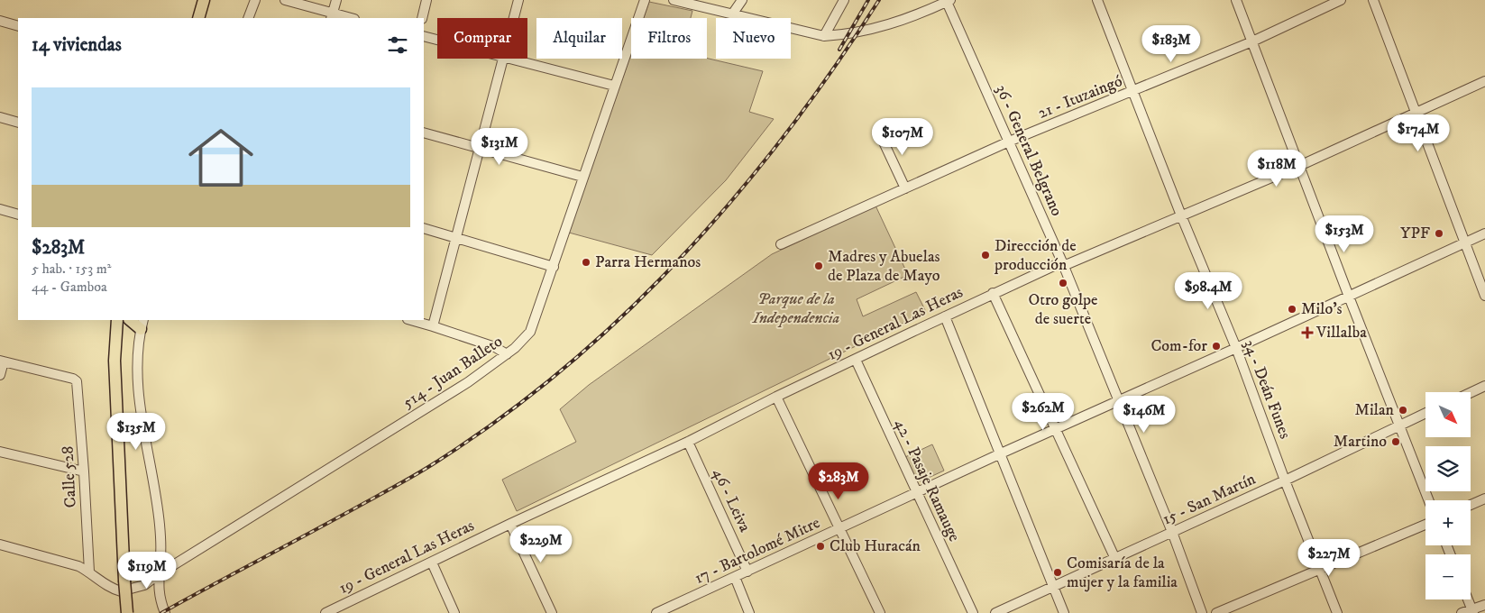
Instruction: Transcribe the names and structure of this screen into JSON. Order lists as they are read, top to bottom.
{
  "streets": {
    "street": [
      "21 - Ituzaingó",
      "36 - General Belgrano",
      "19 - General Las Heras",
      "514 - Juan Balleto",
      "34 - Deán Funes",
      "Calle 528",
      "42 - Pasaje Ramauge",
      "15 - San Martín",
      "46 - Leiva",
      "17 - Bartolomé Mitre"
    ]
  },
  "crossings": [
    ["21 - Ituzaingó", "36 - General Belgrano"],
    ["21 - Ituzaingó", "34 - Deán Funes"],
    ["36 - General Belgrano", "19 - General Las Heras"],
    ["36 - General Belgrano", "15 - San Martín"],
    ["36 - General Belgrano", "17 - Bartolomé Mitre"],
    ["19 - General Las Heras", "34 - Deán Funes"],
    ["19 - General Las Heras", "42 - Pasaje Ramauge"],
    ["19 - General Las Heras", "46 - Leiva"],
    ["514 - Juan Balleto", "Calle 528"],
    ["34 - Deán Funes", "15 - San Martín"],
    ["34 - Deán Funes", "17 - Bartolomé Mitre"],
    ["42 - Pasaje Ramauge", "17 - Bartolomé Mitre"],
    ["46 - Leiva", "17 - Bartolomé Mitre"]
  ],
  "parks": ["Parque de la Independencia"],
  "places": {
    "other": [
      "YPF",
      "Dirección de producción",
      "Parra Hermanos",
      "Madres y Abuelas de Plaza de Mayo",
      "Otro golpe de suerte",
      "Milo's",
      "Com-for",
      "Milan",
      "Martino",
      "Club Huracán",
      "Comisaría de la mujer y la familia"
    ],
    "health": ["Villalba"]
  },
  "north": "bottom right",
  "page": {
    "chip": [
      "Comprar",
      "Alquilar",
      "Filtros",
      "Nuevo"
    ],
    "heading": "14 viviendas",
    "price": [
      "$183M",
      "$174M",
      "$107M",
      "$131M",
      "$118M",
      "$153M",
      "$98.4M",
      "$262M",
      "$146M",
      "$135M",
      "$283M",
      "$229M",
      "$227M",
      "$119M"
    ],
    "list": [
      {
        "name": "$283M",
        "note": "5 hab. · 153 m² · 44 - Gamboa"
      }
    ],
    "map_buttons": ["+", "−"]
  }
}
